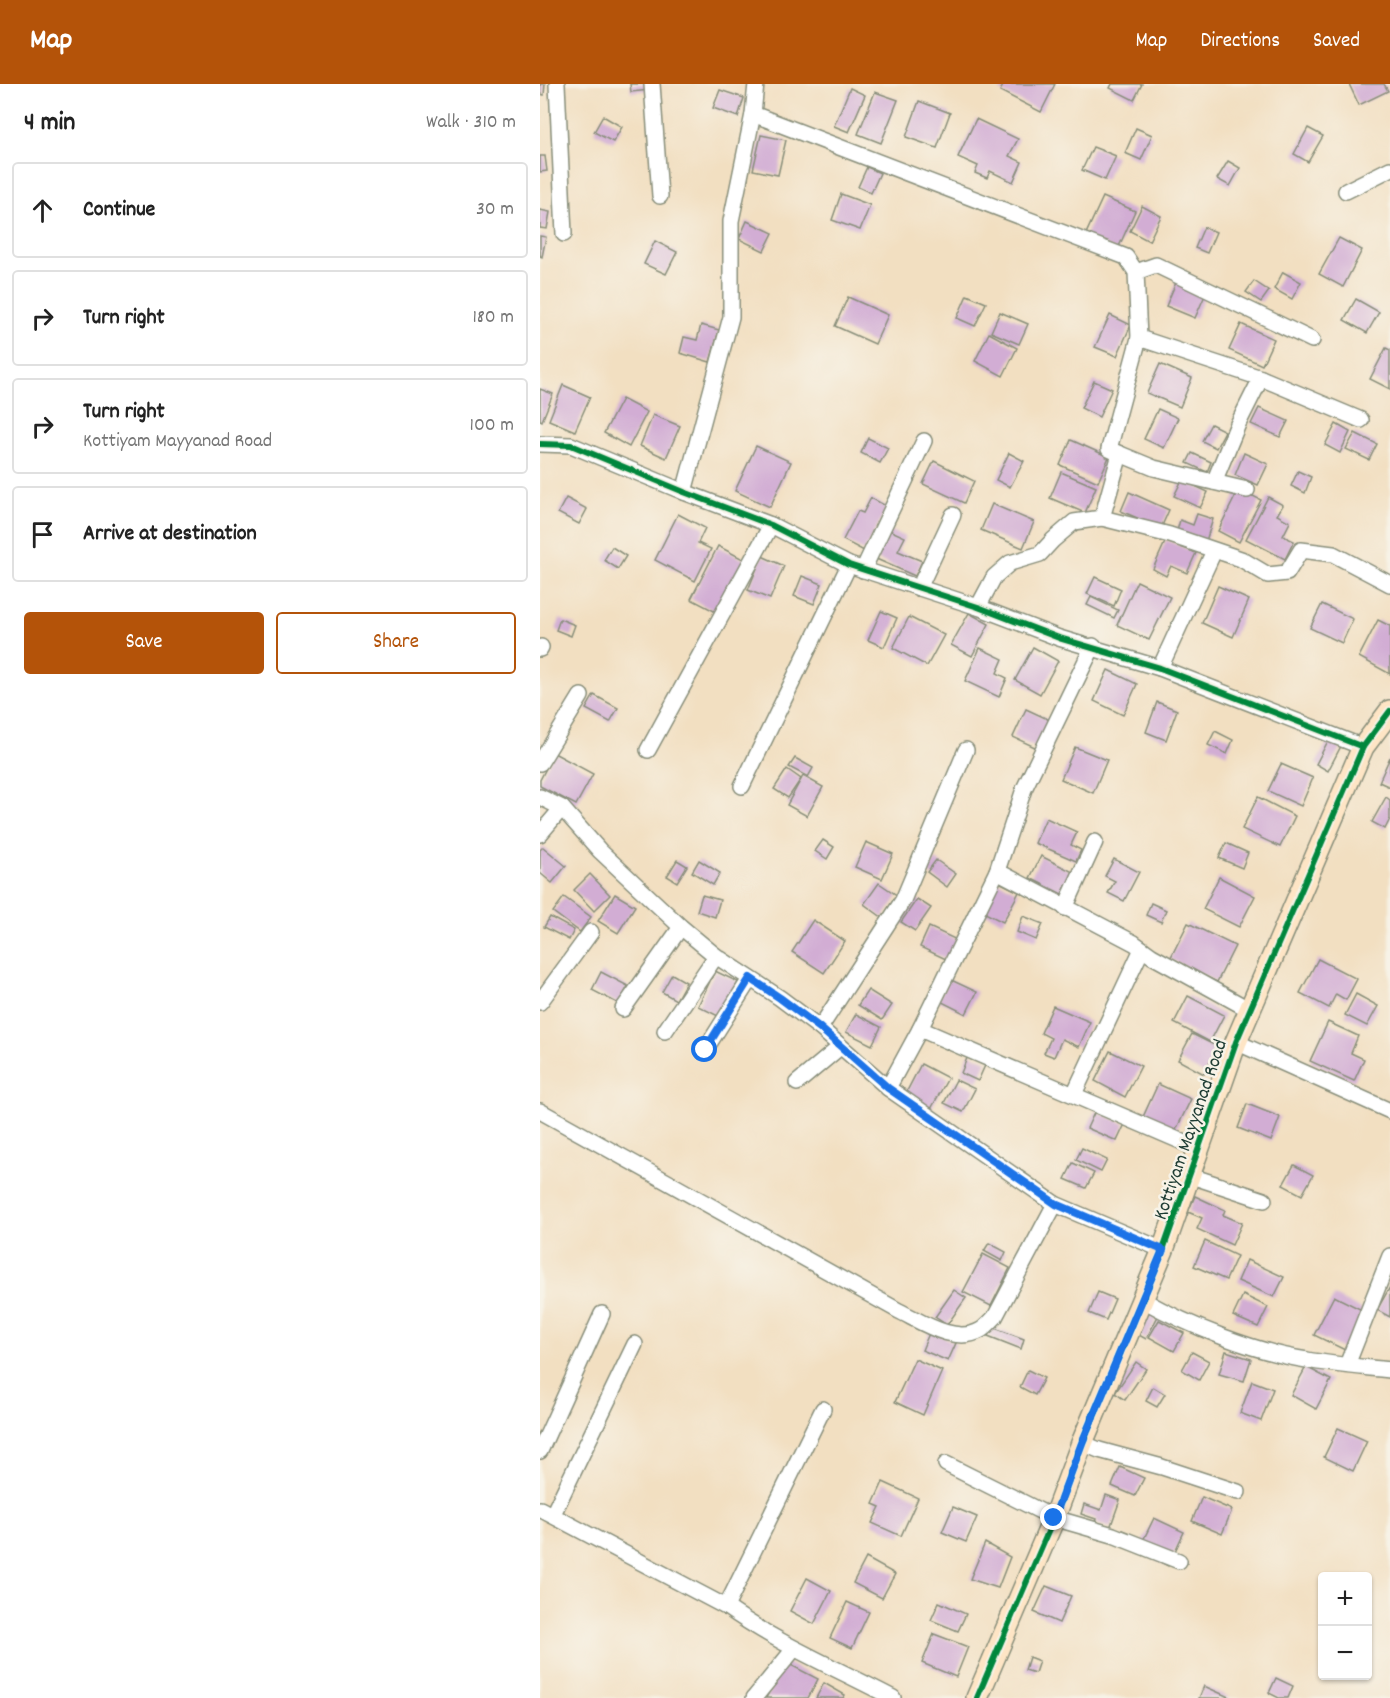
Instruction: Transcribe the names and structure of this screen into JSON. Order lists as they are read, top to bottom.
{
  "streets": {
    "street": ["Kottiyam Mayyanad Road"]
  },
  "page": {
    "header": "Map",
    "nav": ["Map", "Directions", "Saved"],
    "heading": ["4 min", "Walk · 310 m"],
    "list": [
      ["Continue", "30 m"],
      ["Turn right", "180 m"],
      ["Turn right", "Kottiyam Mayyanad Road", "100 m"],
      "Arrive at destination"
    ],
    "buttons": ["Save", "Share"],
    "map_buttons": ["+", "−"]
  }
}
